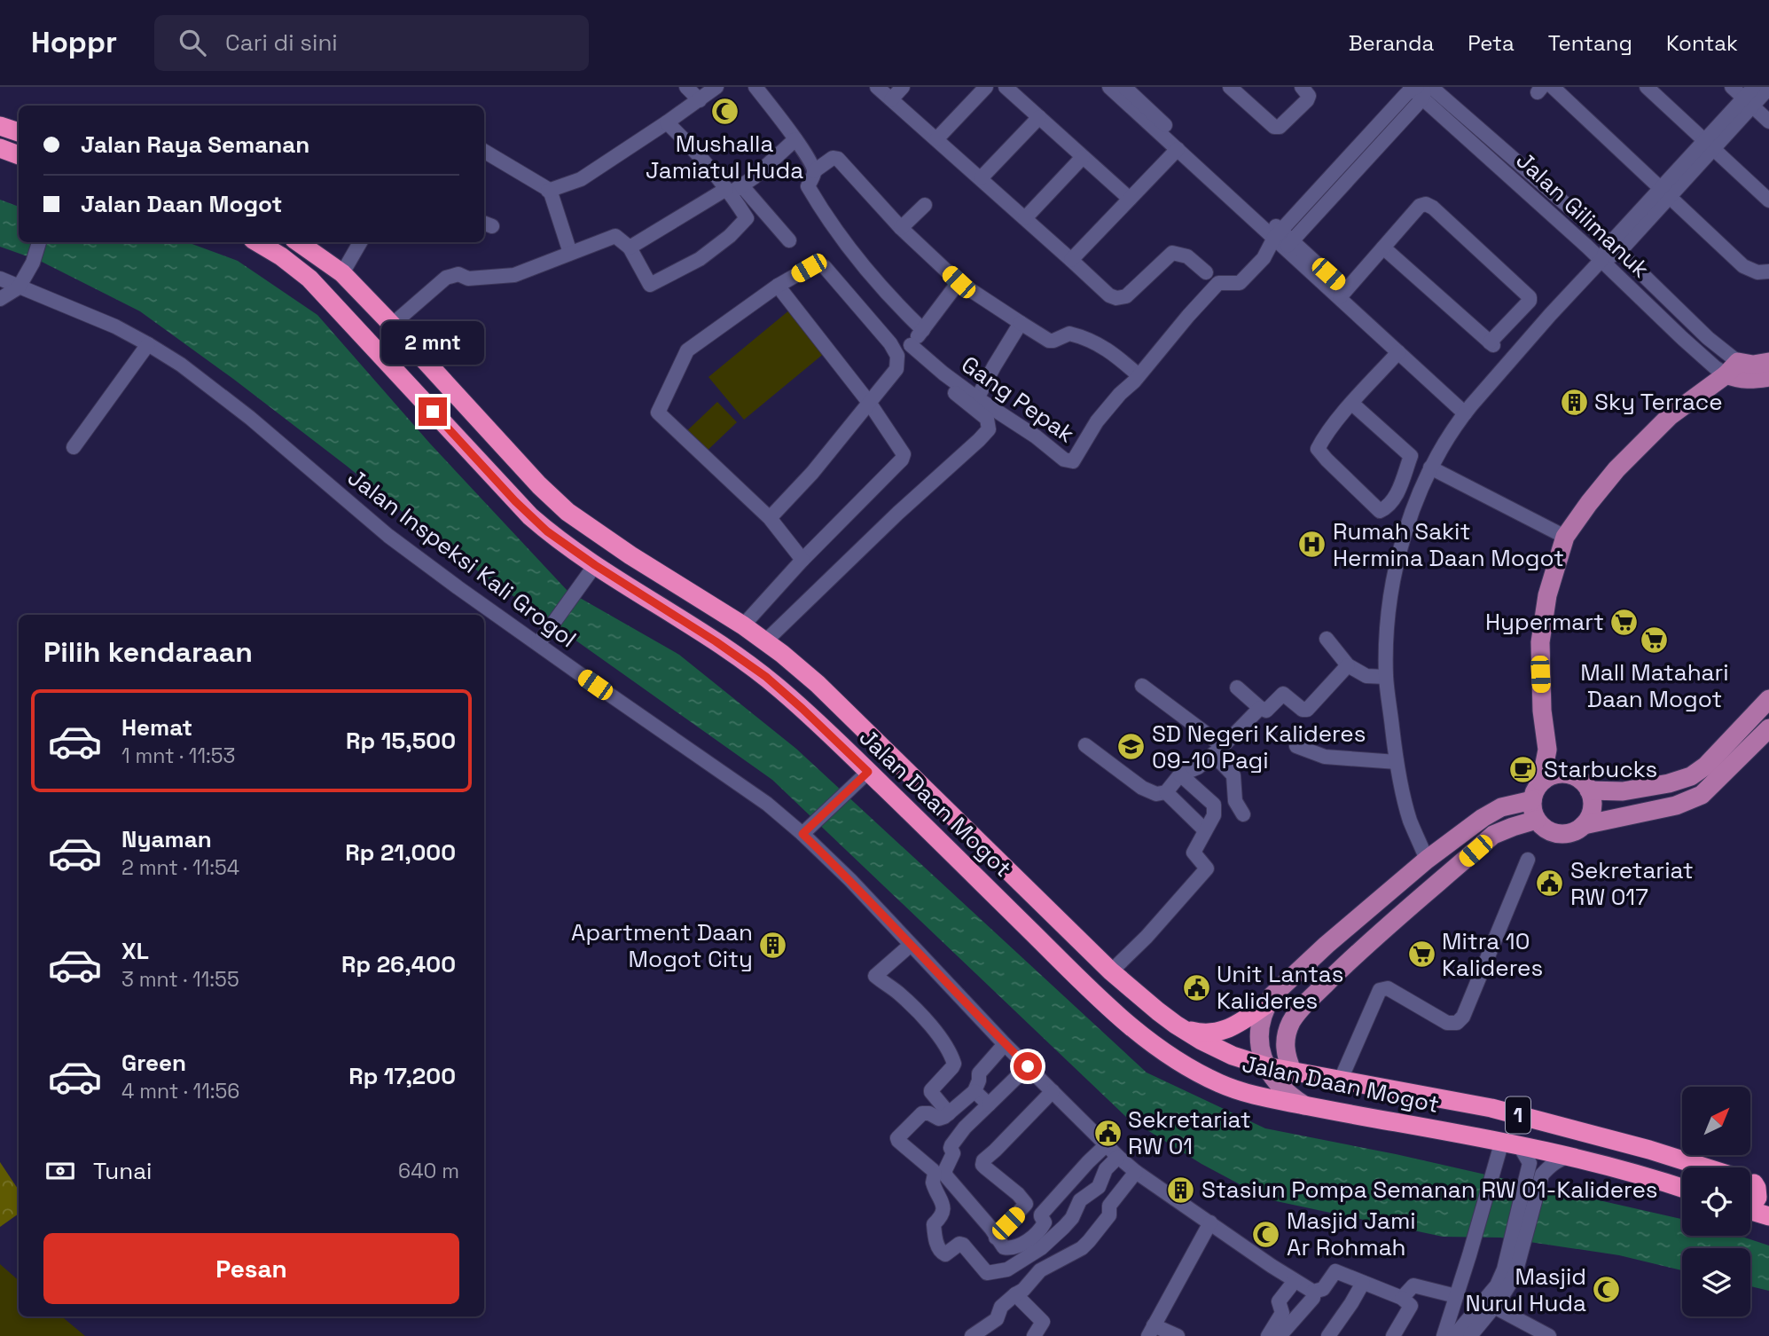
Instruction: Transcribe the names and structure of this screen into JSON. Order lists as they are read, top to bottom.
{
  "streets": {
    "highway": ["Jalan Daan Mogot", "1"],
    "street": ["Jalan Gilimanuk", "Gang Pepak", "Jalan Inspeksi Kali Grogol"]
  },
  "places": {
    "mosque": ["Mushalla Jamiatul Huda", "Masjid Jami Ar Rohmah", "Masjid Nurul Huda"],
    "building": ["Sky Terrace", "Apartment Daan Mogot City", "Stasiun Pompa Semanan RW 01-Kalideres"],
    "hospital": ["Rumah Sakit Hermina Daan Mogot"],
    "supermarket": ["Hypermart", "Mall Matahari Daan Mogot", "Mitra 10 Kalideres"],
    "school or university": ["SD Negeri Kalideres 09-10 Pagi"],
    "cafe": ["Starbucks"],
    "public building": ["Sekretariat RW 017", "Unit Lantas Kalideres", "Sekretariat RW 01"]
  },
  "north": "top right",
  "page": {
    "header": "Hoppr",
    "search": "Cari di sini",
    "nav": [
      "Beranda",
      "Peta",
      "Tentang",
      "Kontak"
    ],
    "banner": ["Jalan Raya Semanan", "Jalan Daan Mogot"],
    "bubble": "2 mnt",
    "heading": "Pilih kendaraan",
    "list": [
      {
        "name": "Hemat",
        "note": "1 mnt · 11:53",
        "value": "Rp 15,500"
      },
      {
        "name": "Nyaman",
        "note": "2 mnt · 11:54",
        "value": "Rp 21,000"
      },
      {
        "name": "XL",
        "note": "3 mnt · 11:55",
        "value": "Rp 26,400"
      },
      {
        "name": "Green",
        "note": "4 mnt · 11:56",
        "value": "Rp 17,200"
      }
    ],
    "pay": ["Tunai", "640 m"],
    "buttons": "Pesan"
  }
}
